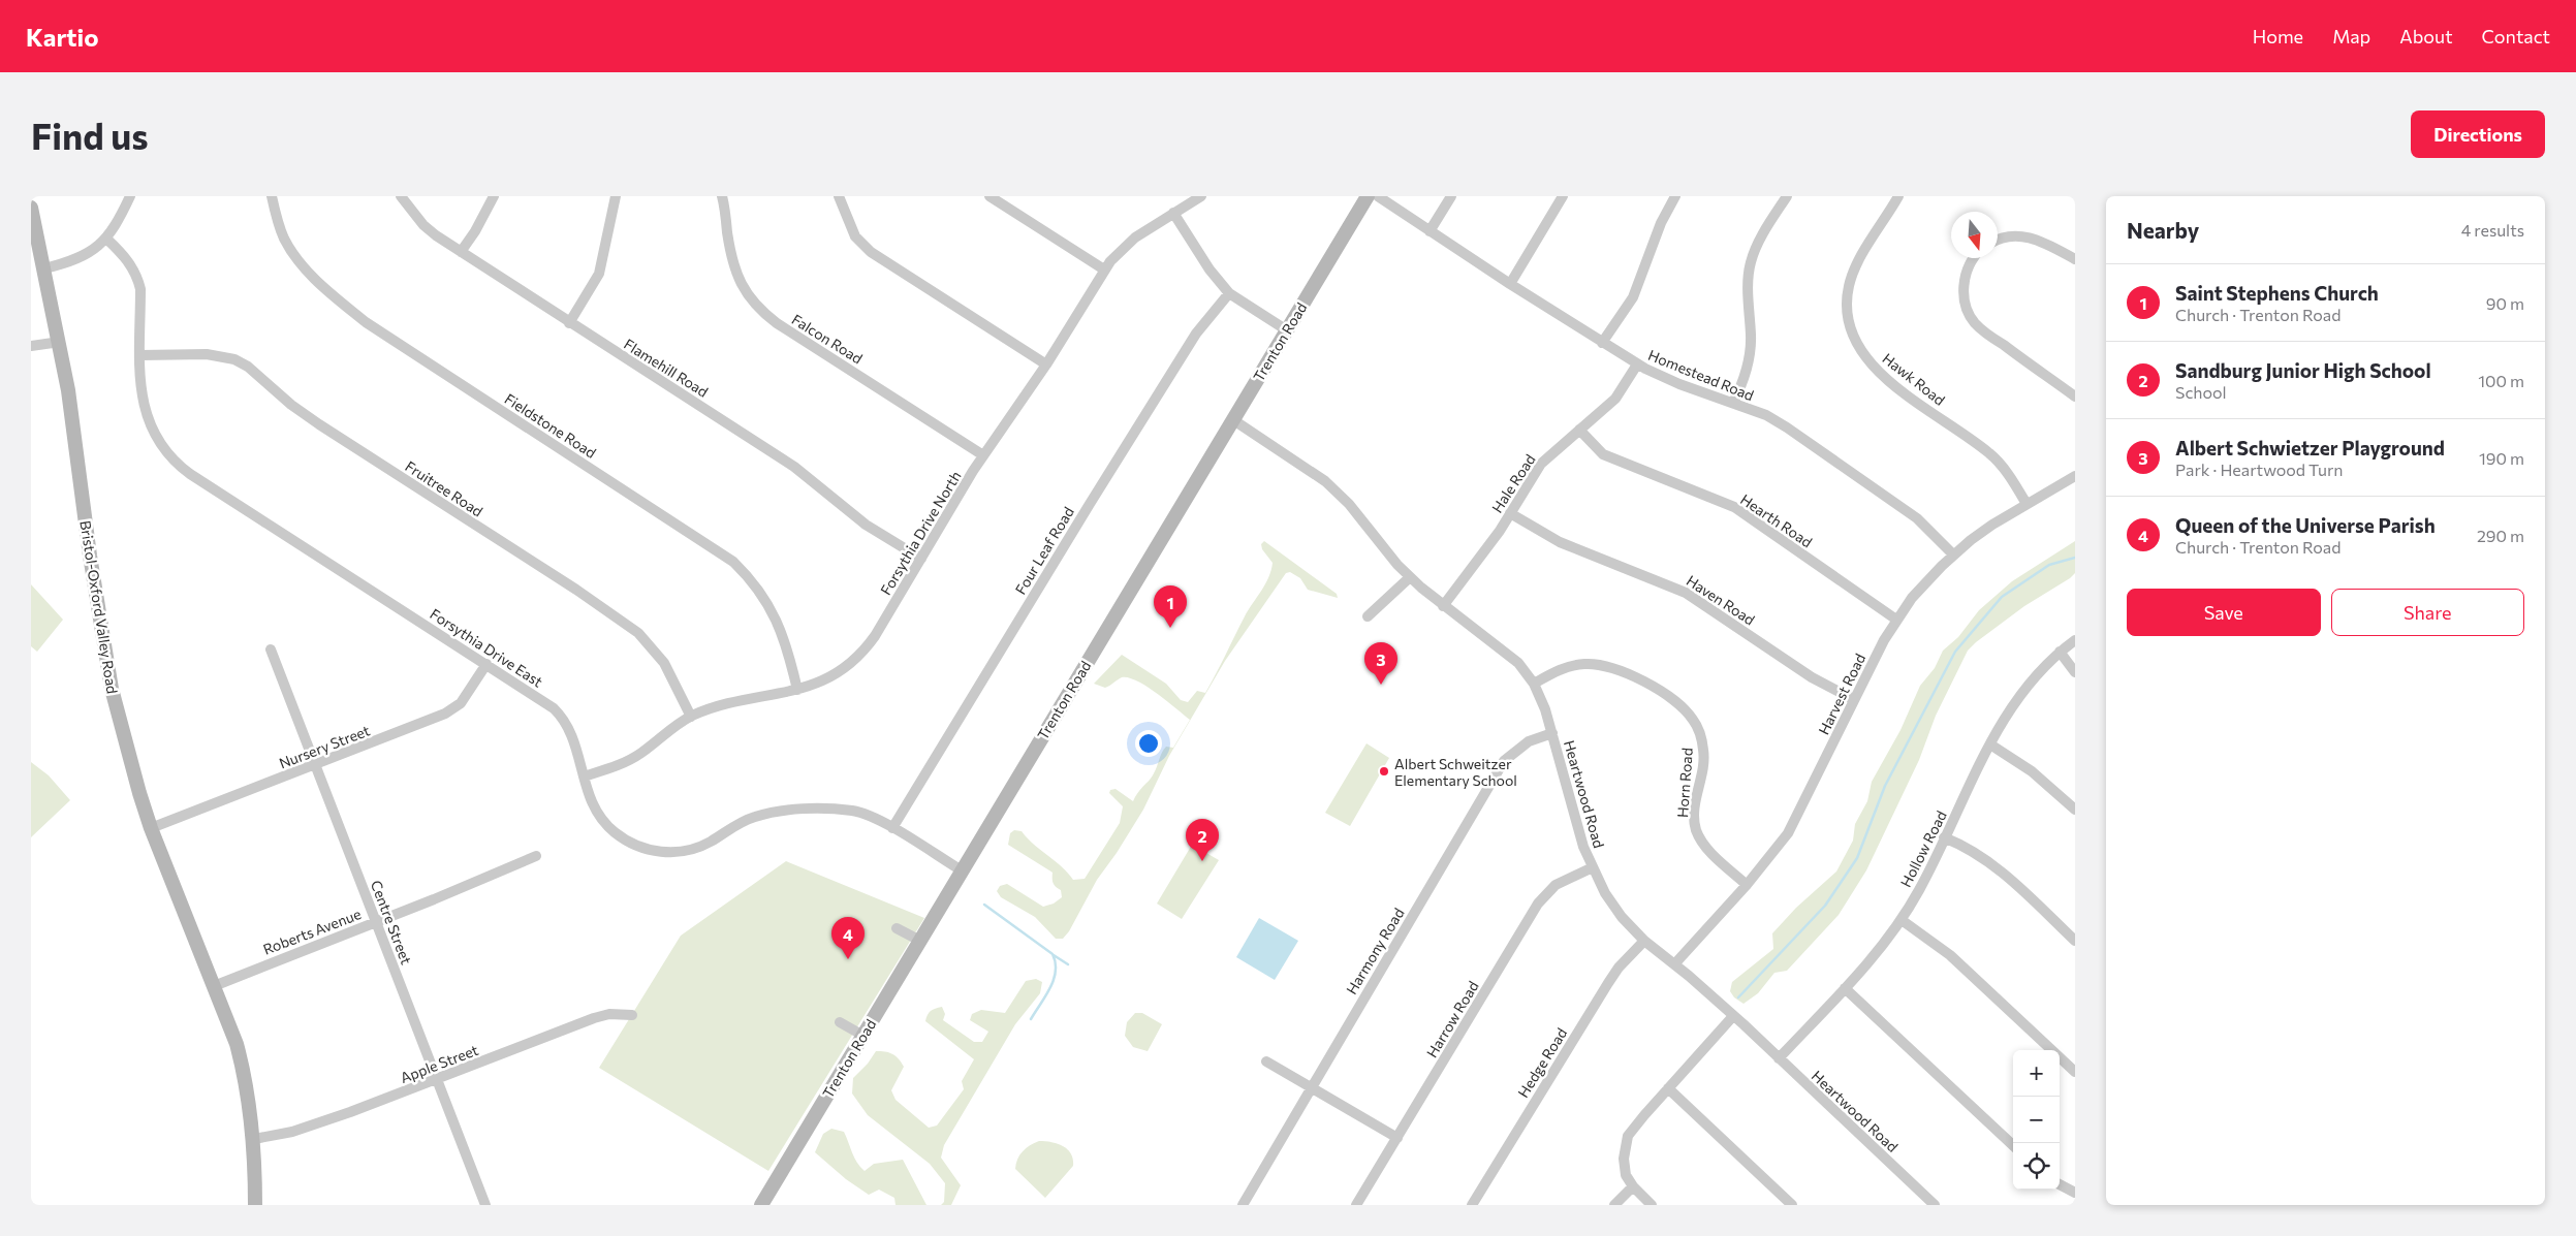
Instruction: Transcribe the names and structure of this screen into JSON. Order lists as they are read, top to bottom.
{
  "streets": {
    "main road": ["Trenton Road", "Bristol-Oxford Valley Road"],
    "street": [
      "Falcon Road",
      "Flamehill Road",
      "Homestead Road",
      "Hawk Road",
      "Fieldstone Road",
      "Hale Road",
      "Fruitree Road",
      "Hearth Road",
      "Forsythia Drive North",
      "Four Leaf Road",
      "Haven Road",
      "Forsythia Drive East",
      "Harvest Road",
      "Nursery Street",
      "Horn Road",
      "Heartwood Road",
      "Hollow Road",
      "Centre Street",
      "Roberts Avenue",
      "Harmony Road",
      "Harrow Road",
      "Hedge Road",
      "Apple Street"
    ]
  },
  "crossings": [
    ["Falcon Road", "Forsythia Drive North"],
    ["Trenton Road", "Forsythia Drive East"],
    ["Trenton Road", "Heartwood Road"],
    ["Flamehill Road", "Forsythia Drive North"],
    ["Homestead Road", "Hale Road"],
    ["Homestead Road", "Harvest Road"],
    ["Hawk Road", "Harvest Road"],
    ["Fieldstone Road", "Forsythia Drive North"],
    ["Hale Road", "Hearth Road"],
    ["Hale Road", "Haven Road"],
    ["Hale Road", "Heartwood Road"],
    ["Fruitree Road", "Forsythia Drive North"],
    ["Fruitree Road", "Forsythia Drive East"],
    ["Hearth Road", "Harvest Road"],
    ["Forsythia Drive North", "Forsythia Drive East"],
    ["Four Leaf Road", "Forsythia Drive East"],
    ["Haven Road", "Harvest Road"],
    ["Bristol-Oxford Valley Road", "Nursery Street"],
    ["Bristol-Oxford Valley Road", "Roberts Avenue"],
    ["Bristol-Oxford Valley Road", "Apple Street"],
    ["Forsythia Drive East", "Nursery Street"],
    ["Harvest Road", "Horn Road"],
    ["Harvest Road", "Heartwood Road"],
    ["Nursery Street", "Centre Street"],
    ["Horn Road", "Heartwood Road"],
    ["Heartwood Road", "Hollow Road"],
    ["Heartwood Road", "Harmony Road"],
    ["Heartwood Road", "Harrow Road"],
    ["Heartwood Road", "Hedge Road"],
    ["Centre Street", "Roberts Avenue"],
    ["Centre Street", "Apple Street"]
  ],
  "places": ["Albert Schweitzer Elementary School"],
  "north": "bottom",
  "page": {
    "header": "Kartio",
    "nav": [
      "Home",
      "Map",
      "About",
      "Contact"
    ],
    "buttons": [
      "Directions",
      ["Save", "Share"]
    ],
    "title": "Find us",
    "heading": ["Nearby", "4 results"],
    "list": [
      {
        "mark": "1",
        "name": "Saint Stephens Church",
        "note": "Church · Trenton Road",
        "value": "90 m"
      },
      {
        "mark": "2",
        "name": "Sandburg Junior High School",
        "note": "School",
        "value": "100 m"
      },
      {
        "mark": "3",
        "name": "Albert Schwietzer Playground",
        "note": "Park · Heartwood Turn",
        "value": "190 m"
      },
      {
        "mark": "4",
        "name": "Queen of the Universe Parish",
        "note": "Church · Trenton Road",
        "value": "290 m"
      }
    ],
    "pins": [
      "1",
      "3",
      "2",
      "4"
    ],
    "map_buttons": ["+", "−"]
  }
}
